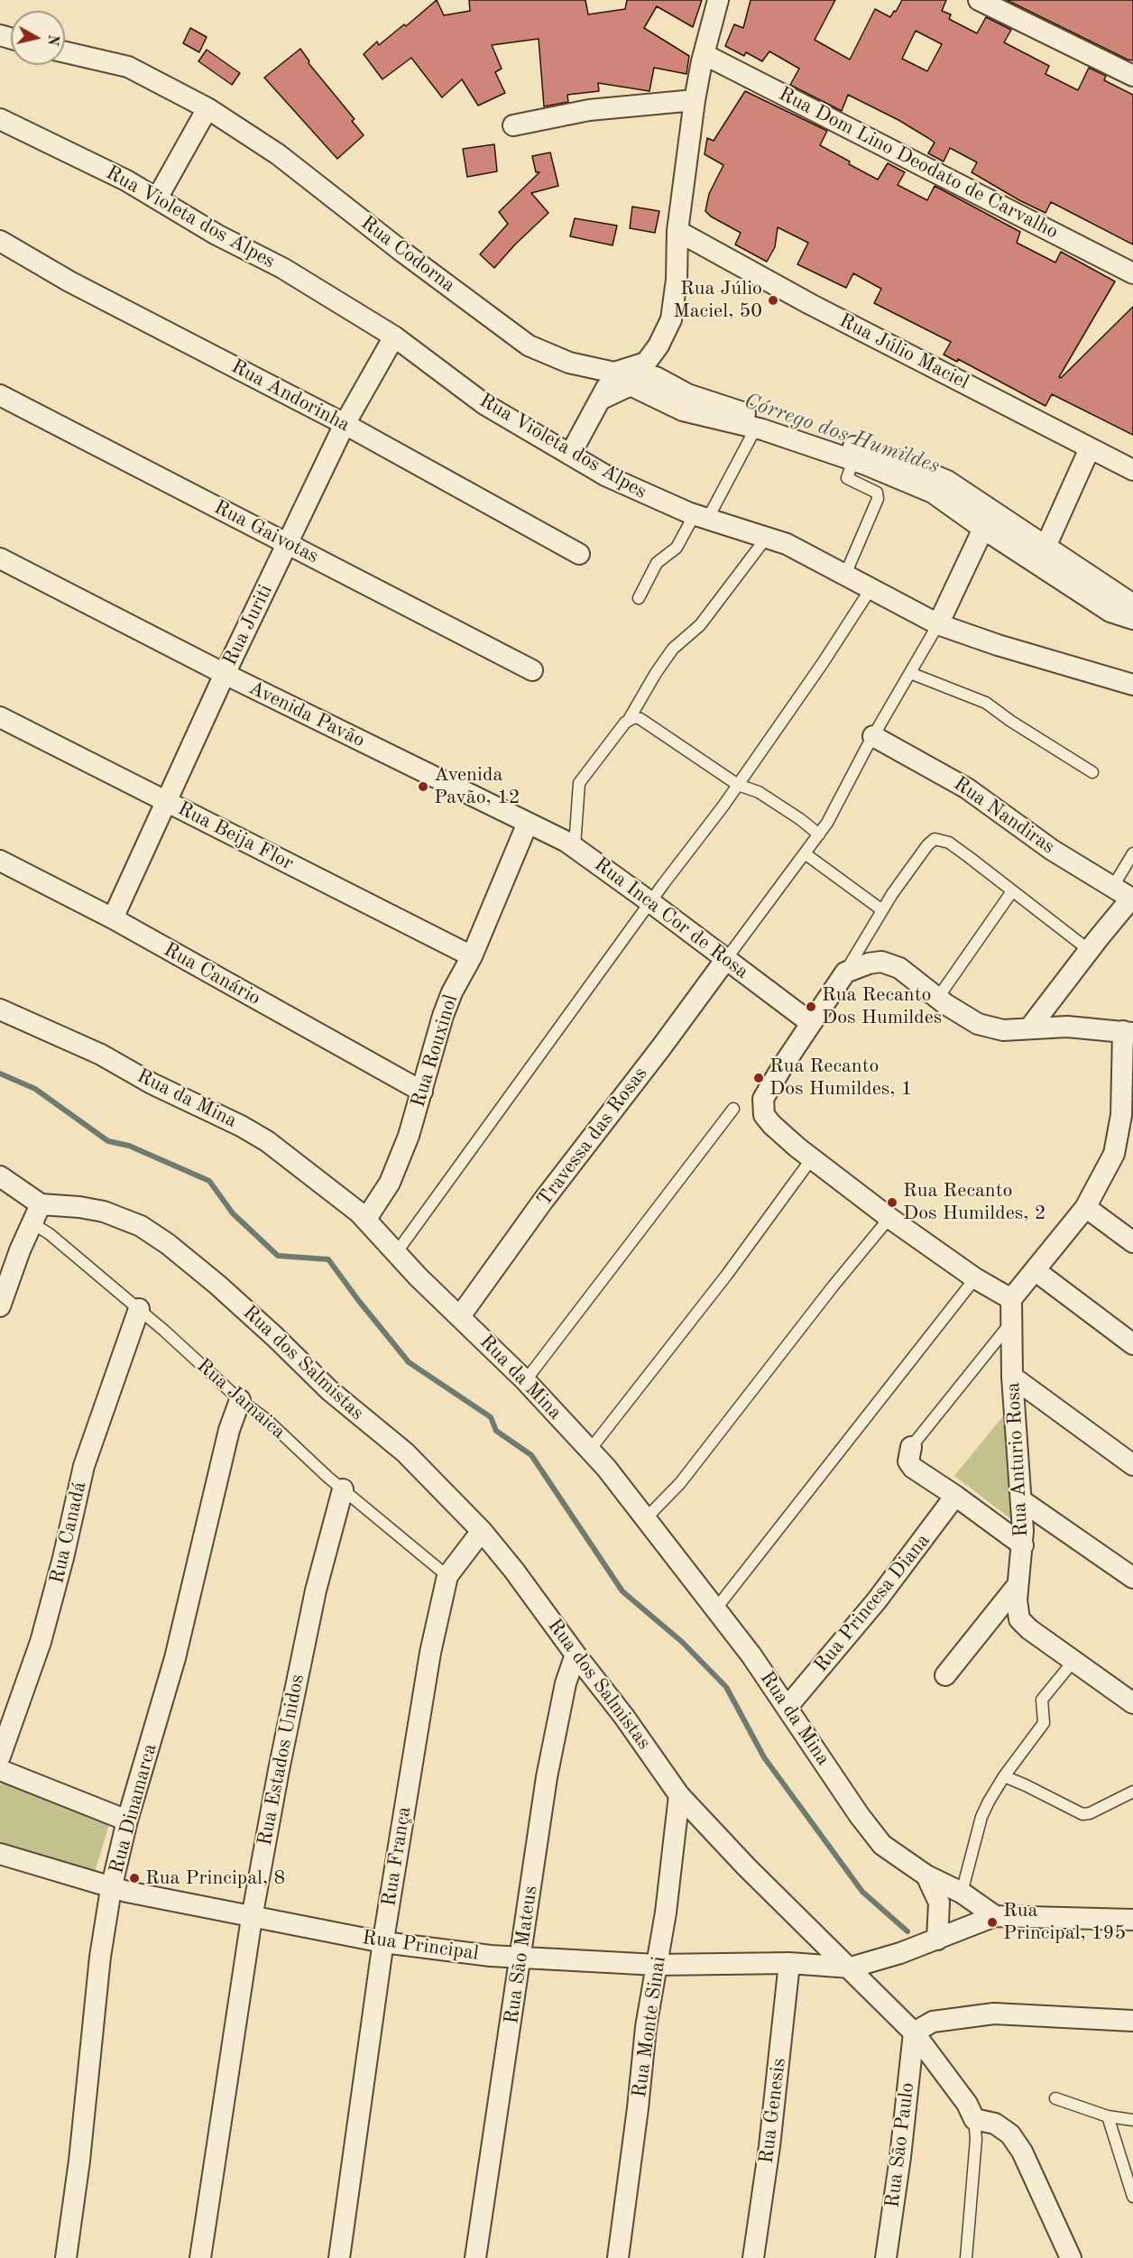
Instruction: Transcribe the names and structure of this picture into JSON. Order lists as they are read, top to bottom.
{
  "streets": {
    "street": [
      "Rua Dom Lino Deodato de Carvalho",
      "Rua Violeta dos Alpes",
      "Rua Codorna",
      "Rua Júlio Maciel",
      "Rua Andorinha",
      "Rua Gaivotas",
      "Rua Juriti",
      "Avenida Pavão",
      "Rua Nandiras",
      "Rua Beija Flor",
      "Rua Inca Cor de Rosa",
      "Rua Canário",
      "Rua Rouxinol",
      "Rua da Mina",
      "Travessa das Rosas",
      "Rua dos Salmistas",
      "Rua Anturio Rosa",
      "Rua Canadá",
      "Rua Princesa Diana",
      "Rua Estados Unidos",
      "Rua Dinamarca",
      "Rua França",
      "Rua Principal",
      "Rua São Mateus",
      "Rua Monte Sinai",
      "Rua Genesis",
      "Rua São Paulo"
    ],
    "lane": ["Rua Jamaica"]
  },
  "crossings": [
    ["Rua Violeta dos Alpes", "Rua Juriti"],
    ["Rua Andorinha", "Rua Juriti"],
    ["Rua Gaivotas", "Rua Juriti"],
    ["Rua Juriti", "Avenida Pavão"],
    ["Rua Juriti", "Rua Beija Flor"],
    ["Rua Juriti", "Rua Canário"],
    ["Avenida Pavão", "Rua Inca Cor de Rosa"],
    ["Avenida Pavão", "Rua Rouxinol"],
    ["Rua Beija Flor", "Rua Rouxinol"],
    ["Rua Inca Cor de Rosa", "Rua Rouxinol"],
    ["Rua Inca Cor de Rosa", "Travessa das Rosas"],
    ["Rua Canário", "Rua Rouxinol"],
    ["Rua Rouxinol", "Rua da Mina"],
    ["Rua da Mina", "Travessa das Rosas"],
    ["Rua da Mina", "Rua Princesa Diana"],
    ["Rua dos Salmistas", "Rua França"],
    ["Rua dos Salmistas", "Rua Principal"],
    ["Rua dos Salmistas", "Rua São Mateus"],
    ["Rua dos Salmistas", "Rua Monte Sinai"],
    ["Rua dos Salmistas", "Rua São Paulo"],
    ["Rua Jamaica", "Rua Canadá"],
    ["Rua Jamaica", "Rua Estados Unidos"],
    ["Rua Jamaica", "Rua Dinamarca"],
    ["Rua Jamaica", "Rua França"],
    ["Rua Estados Unidos", "Rua Principal"],
    ["Rua Dinamarca", "Rua Principal"],
    ["Rua França", "Rua Principal"],
    ["Rua Principal", "Rua São Mateus"],
    ["Rua Principal", "Rua Monte Sinai"],
    ["Rua Principal", "Rua Genesis"]
  ],
  "water": ["Córrego dos Humildes"],
  "places": [
    "Rua Júlio Maciel, 50",
    "Avenida Pavão, 12",
    "Rua Recanto Dos Humildes",
    "Rua Recanto Dos Humildes, 1",
    "Rua Recanto Dos Humildes, 2",
    "Rua Principal, 8",
    "Rua Principal, 195"
  ],
  "north": "right"
}
